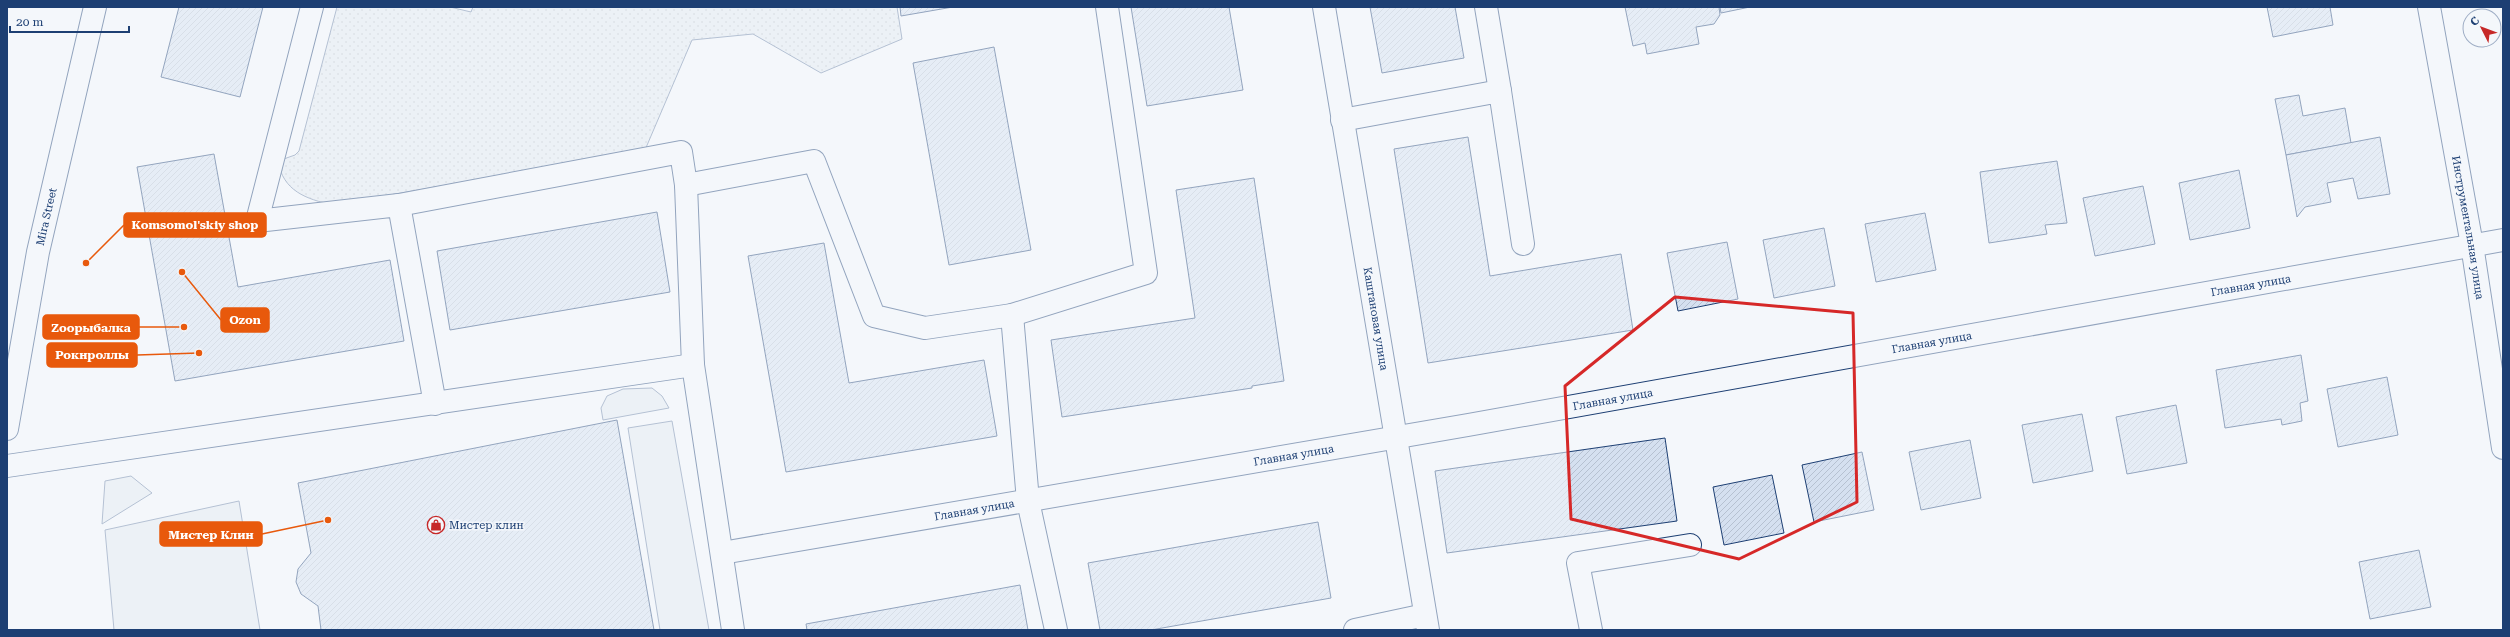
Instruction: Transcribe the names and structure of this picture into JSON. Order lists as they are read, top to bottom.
{
  "streets": {
    "street": [
      "Mira Street",
      "Инструментальная улица",
      "Главная улица",
      "Каштановая улица"
    ]
  },
  "crossings": [
    ["Инструментальная улица", "Главная улица"],
    ["Главная улица", "Каштановая улица"]
  ],
  "places": {
    "other": [
      "Komsomol'skiy shop",
      "Ozon",
      "Zooрыбалка",
      "Рокнроллы",
      "Мистер Клин"
    ],
    "shop": ["Мистер клин"]
  },
  "scale_bar": "20 m",
  "north": "top left"
}
